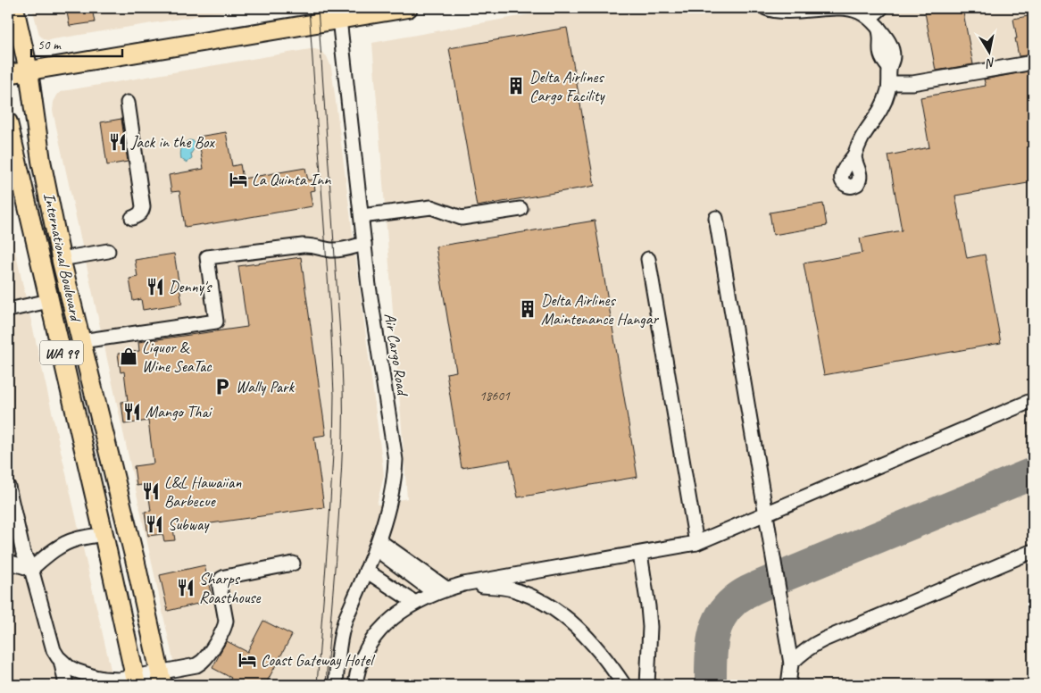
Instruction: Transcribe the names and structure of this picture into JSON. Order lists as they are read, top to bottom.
{
  "streets": {
    "main road": ["International Boulevard", "WA 99"],
    "street": ["Air Cargo Road"]
  },
  "places": {
    "building": ["Delta Airlines Cargo Facility", "Delta Airlines Maintenance Hangar"],
    "restaurant": [
      "Jack in the Box",
      "Denny's",
      "Mango Thai",
      "L&L Hawaiian Barbecue",
      "Subway",
      "Sharps Roasthouse"
    ],
    "hotel": ["La Quinta Inn", "Coast Gateway Hotel"],
    "shop": ["Liquor & Wine SeaTac"],
    "parking": ["Wally Park"]
  },
  "house_numbers": ["18601"],
  "scale_bar": "50 m",
  "north": "bottom"
}
